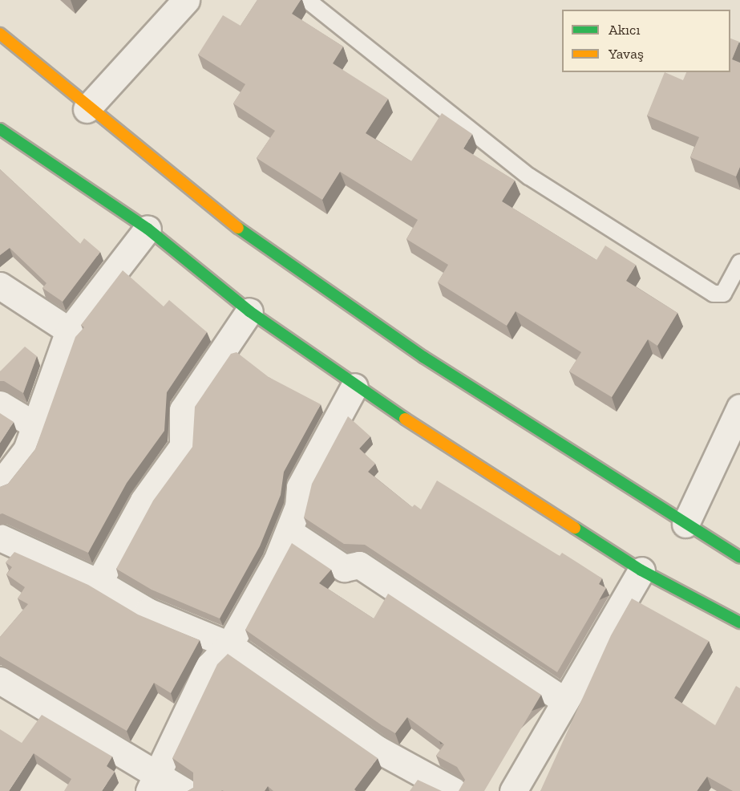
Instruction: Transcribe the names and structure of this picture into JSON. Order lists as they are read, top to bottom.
{
  "legend": ["Akıcı", "Yavaş"]
}
